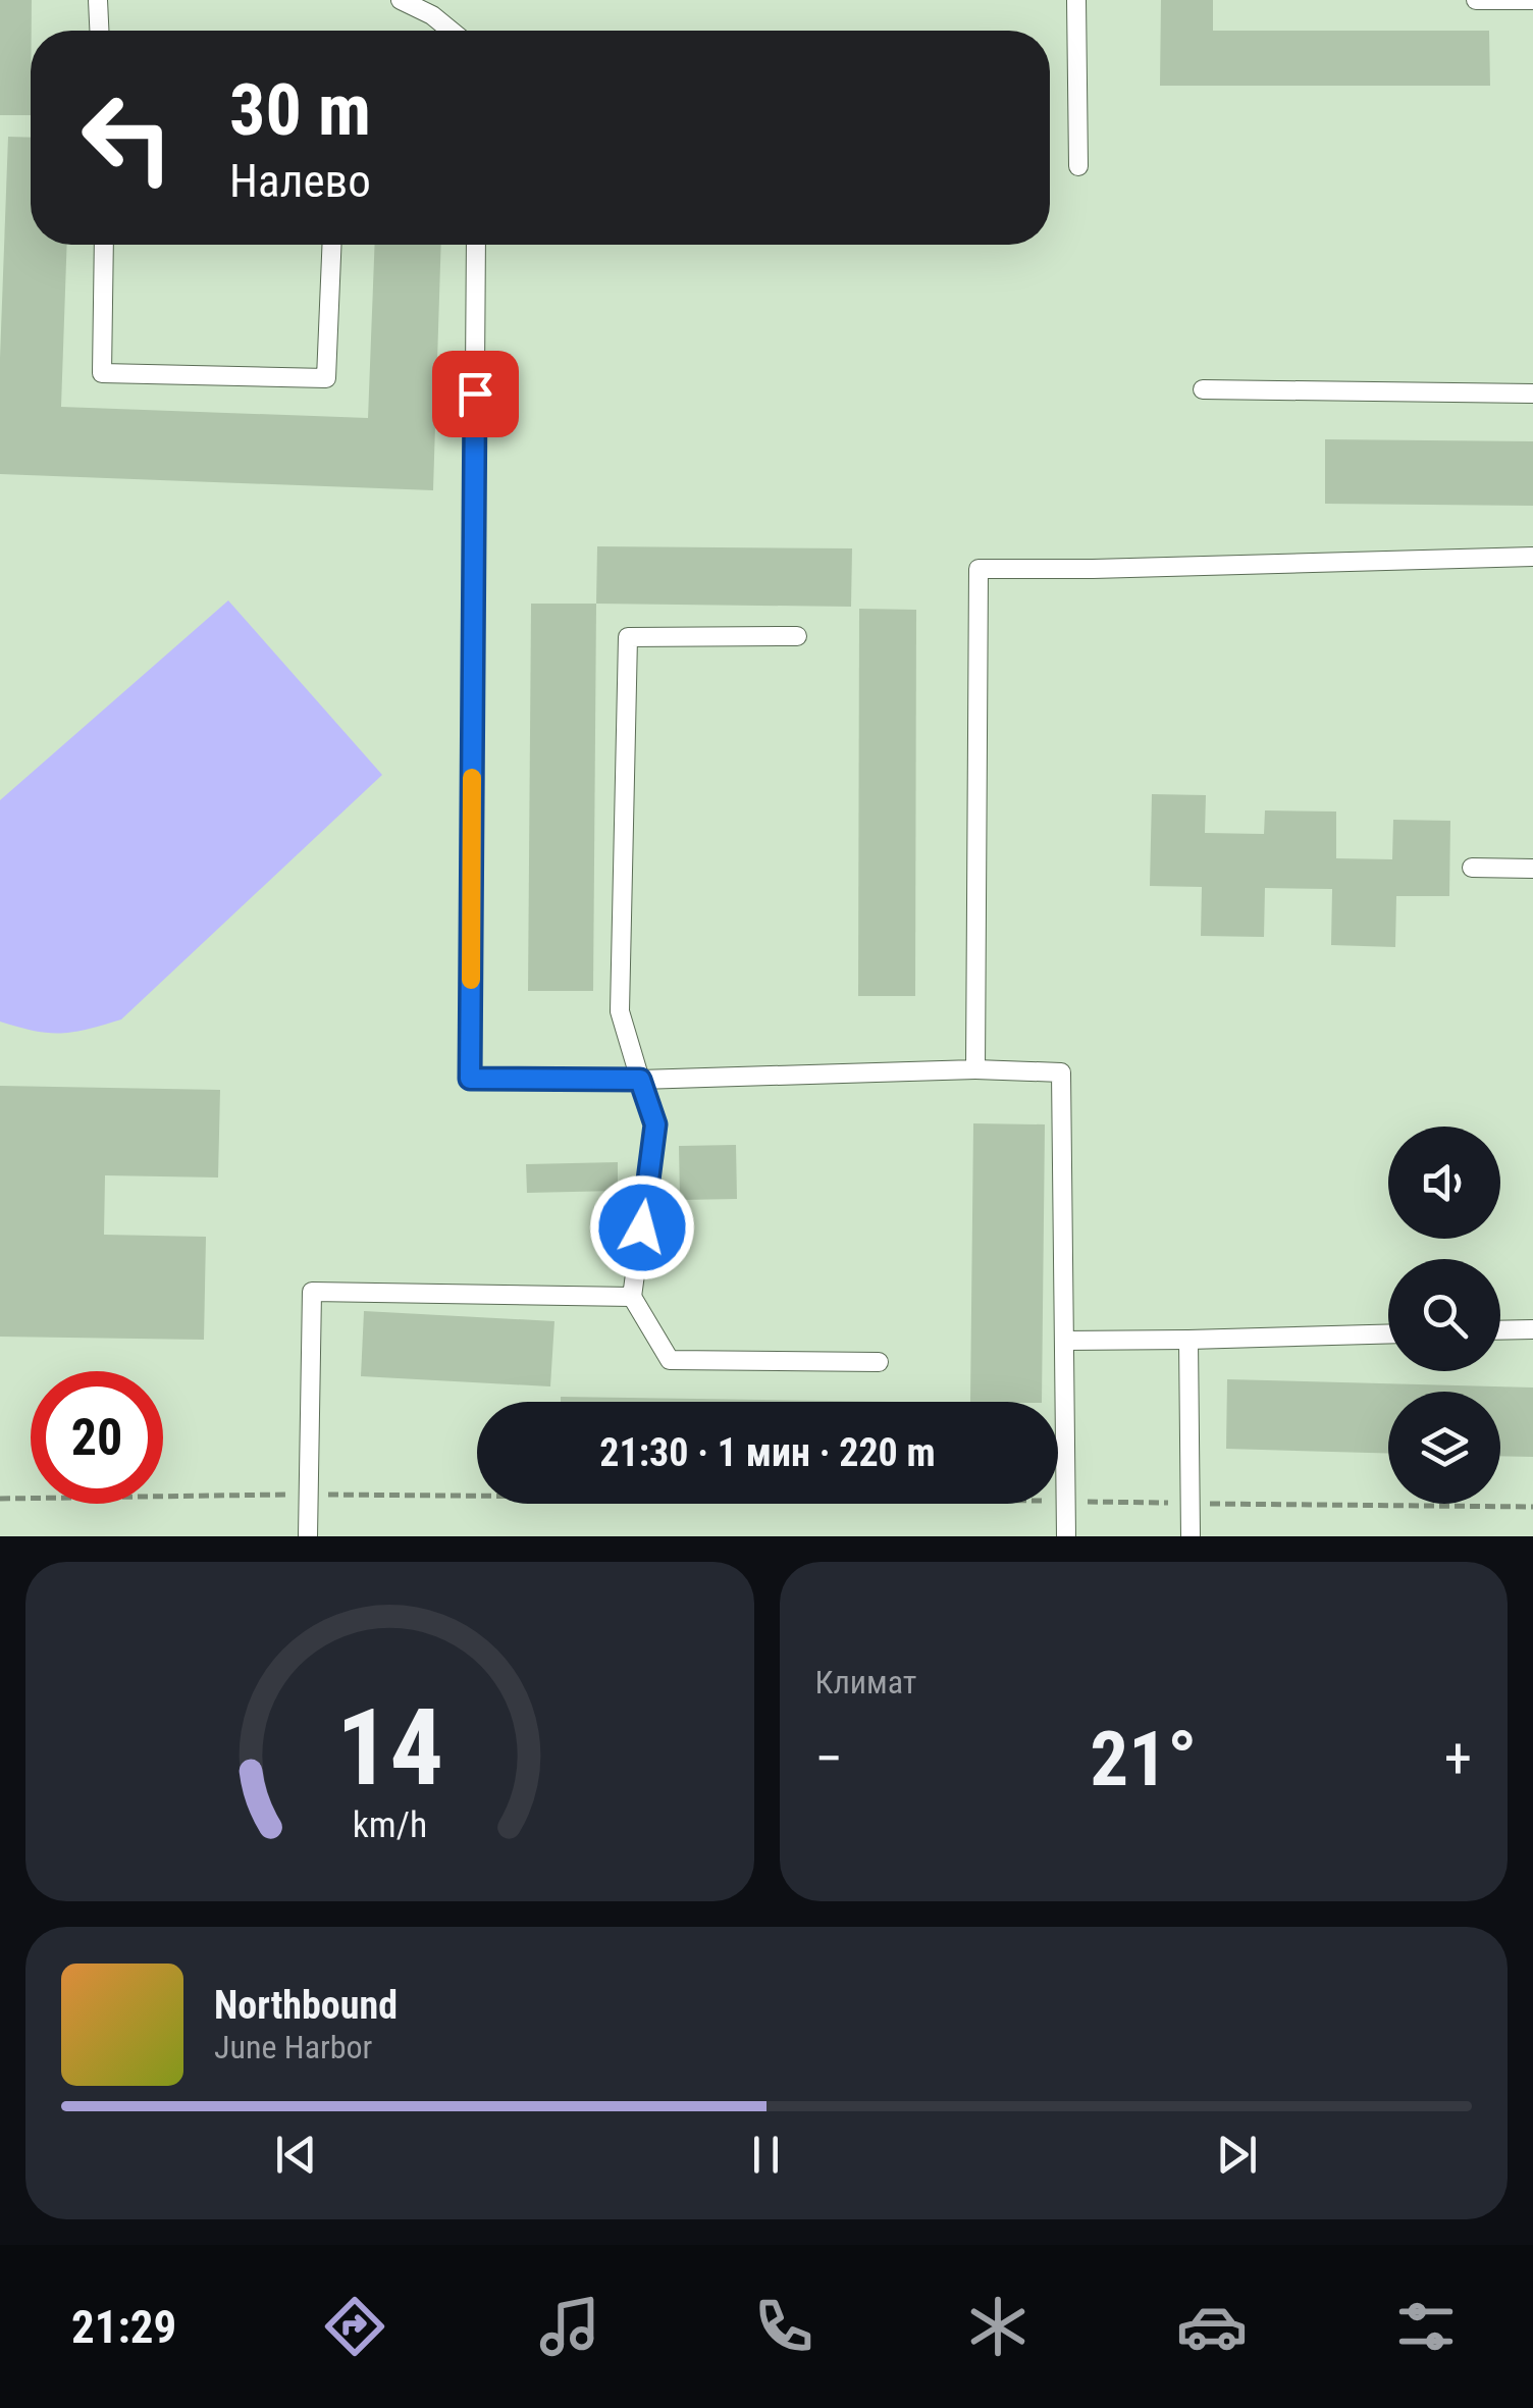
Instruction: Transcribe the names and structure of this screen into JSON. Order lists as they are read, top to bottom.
{
  "page": {
    "turn": ["30 m", "Налево"],
    "limit": "20",
    "trip": "21:30 · 1 мин · 220 m",
    "tile": "Климат",
    "heat": ["−", "21°", "+"],
    "song": ["Northbound", "June Harbor"],
    "tabs": "21:29",
    "gauge": ["14", "km/h"]
  }
}
